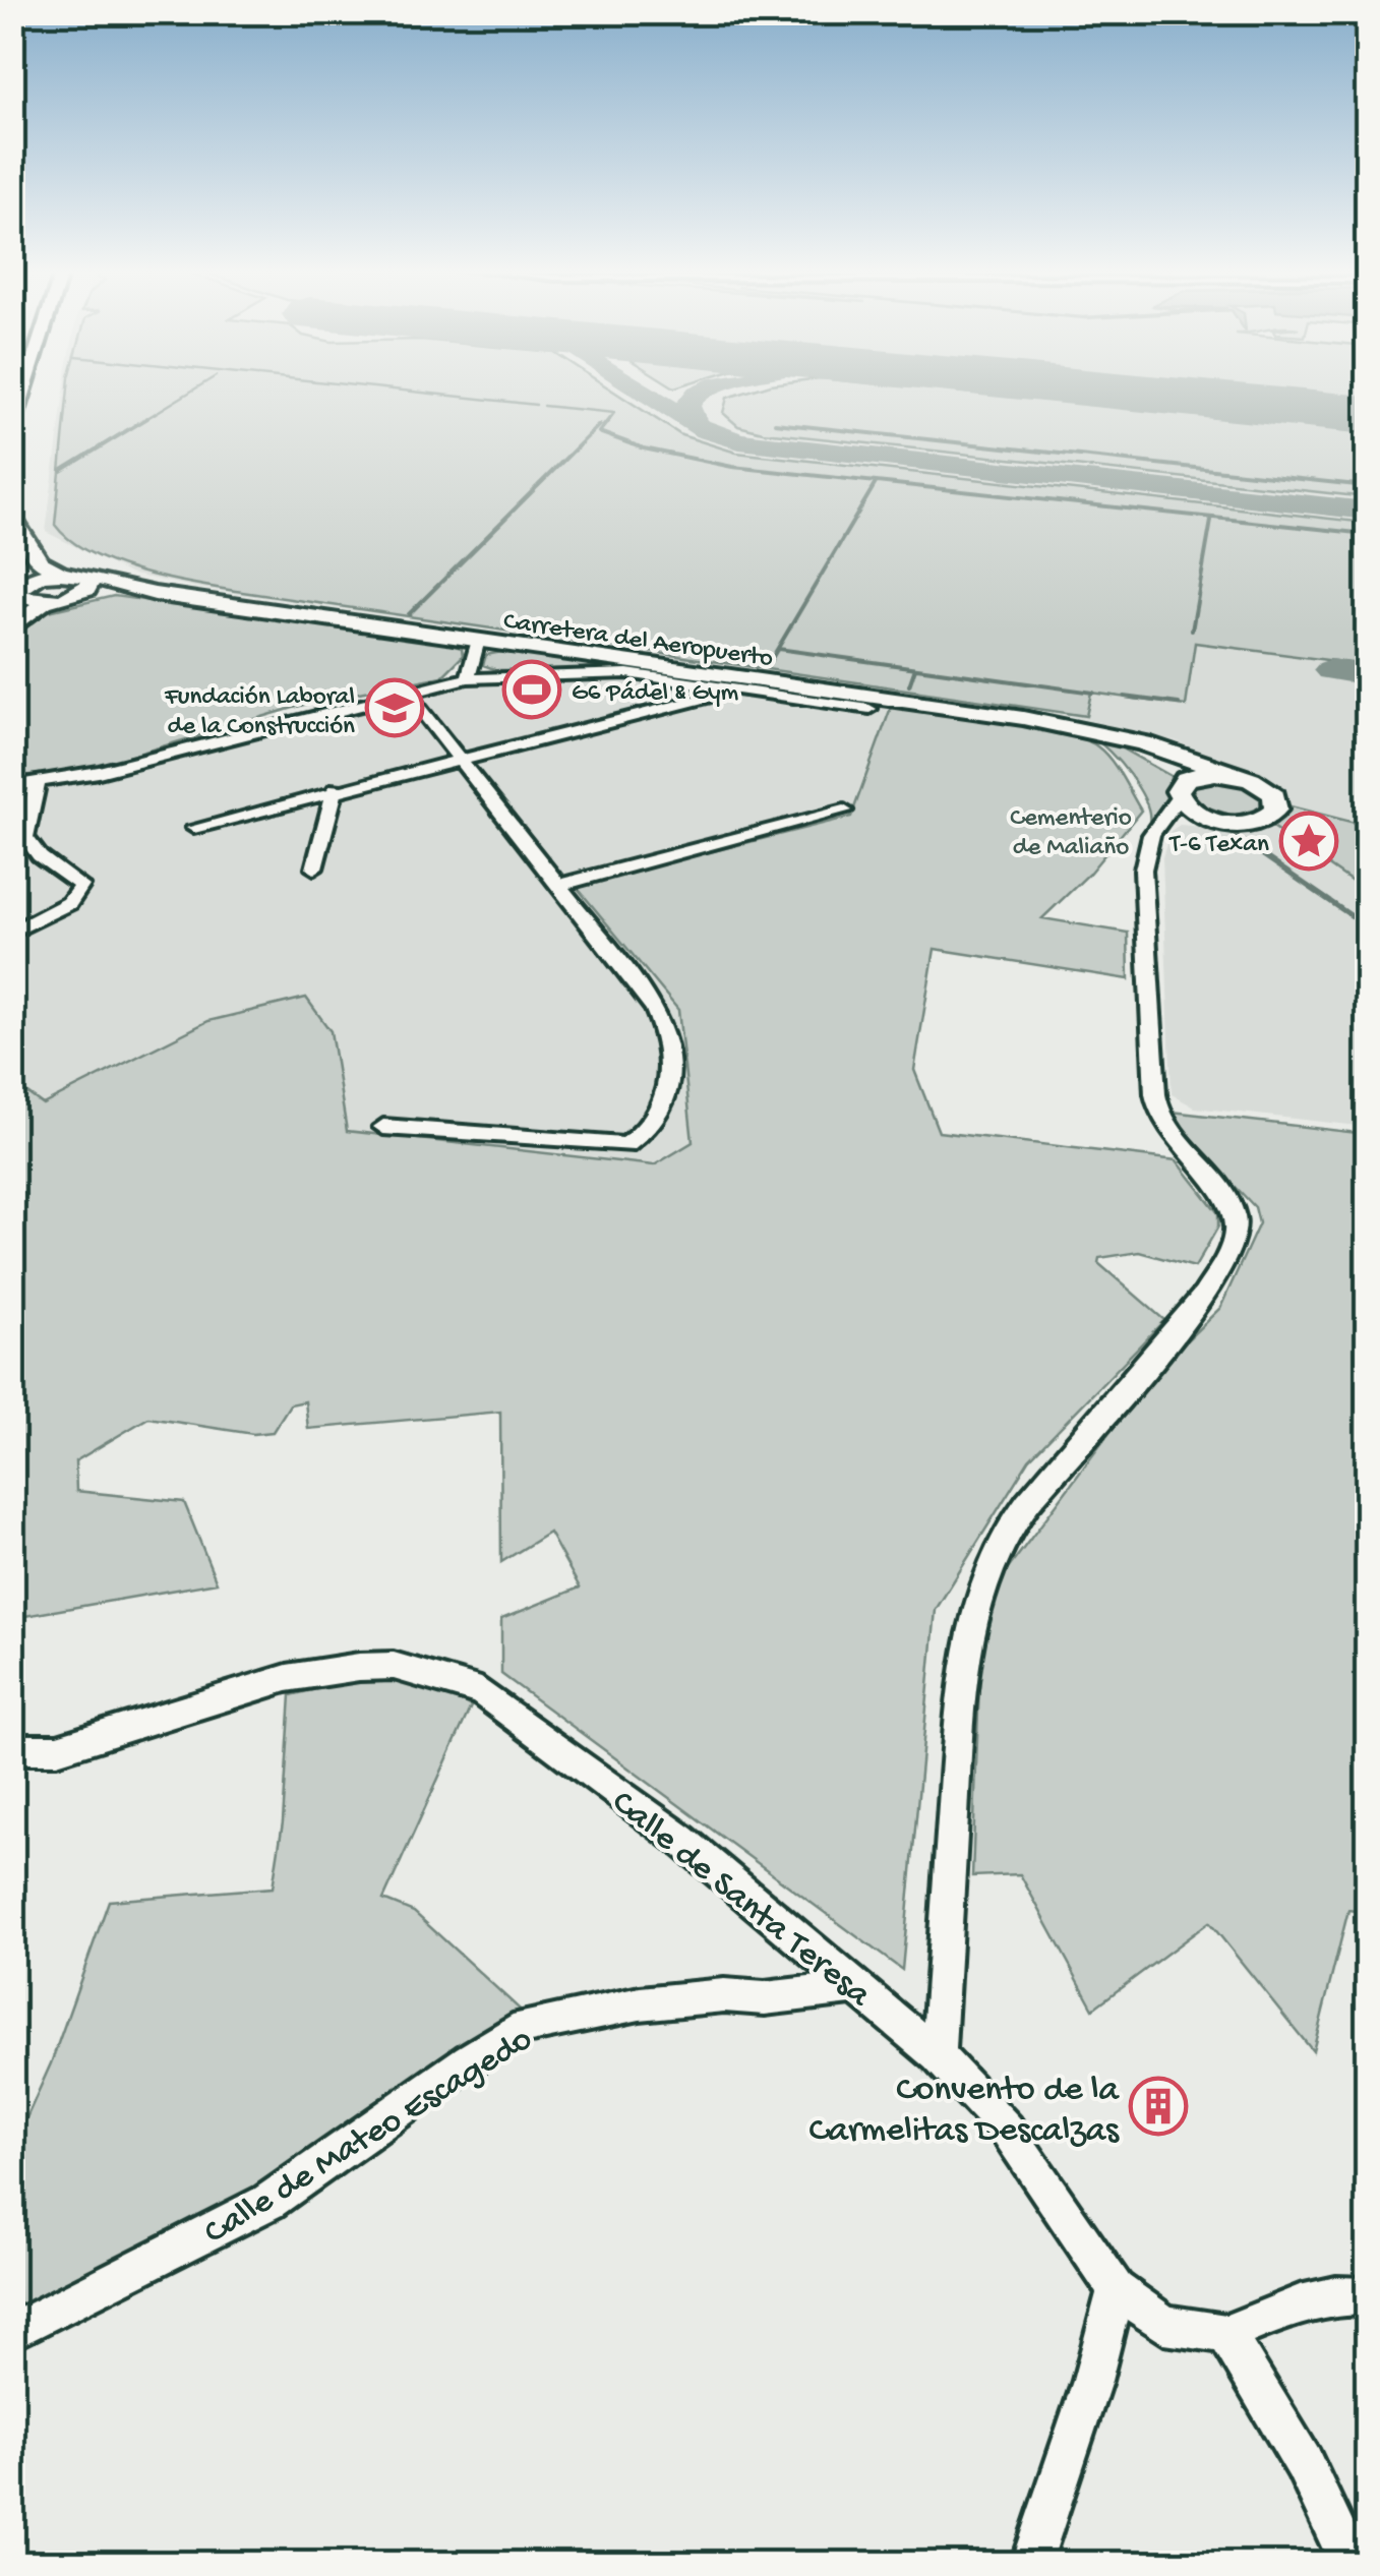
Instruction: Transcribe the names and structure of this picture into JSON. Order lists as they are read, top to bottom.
{
  "streets": {
    "highway": ["Carretera del Aeropuerto"],
    "street": ["Calle de Santa Teresa", "Calle de Mateo Escagedo"]
  },
  "crossings": [
    ["Calle de Santa Teresa", "Calle de Mateo Escagedo"]
  ],
  "parks": ["Cementerio de Maliaño"],
  "places": {
    "sports": ["G6 Pádel & Gym"],
    "school or university": ["Fundación Laboral de la Construcción"],
    "place": ["T-6 Texan"],
    "building": ["Convento de la Carmelitas Descalzas"]
  }
}
